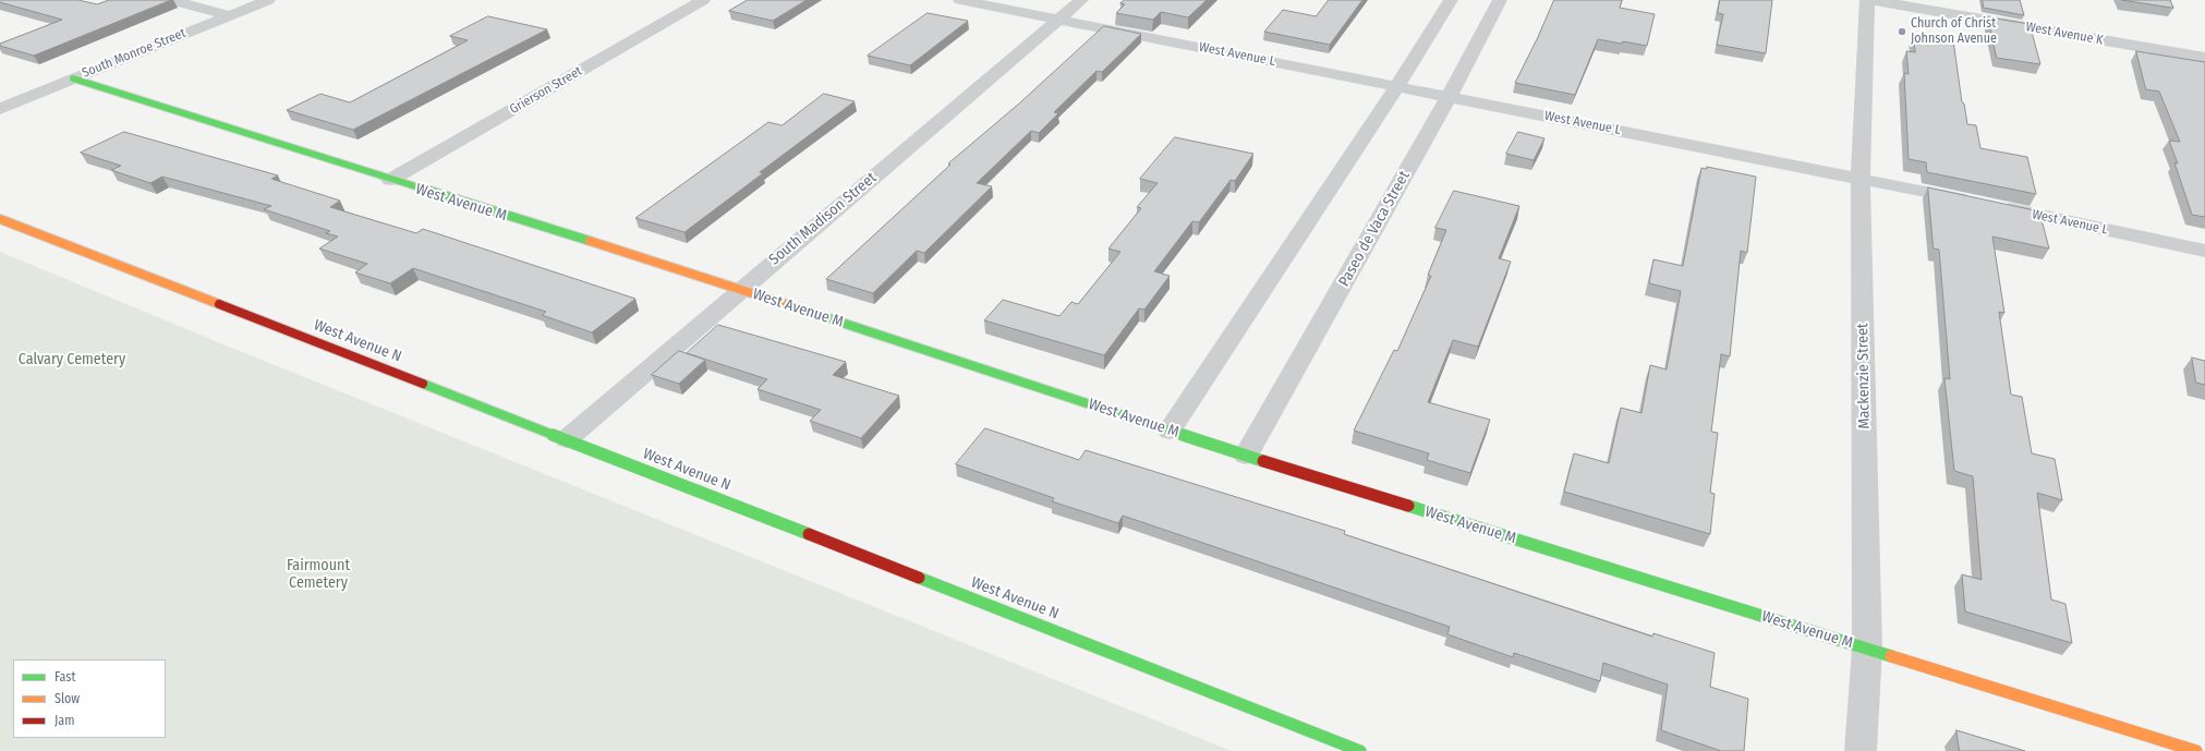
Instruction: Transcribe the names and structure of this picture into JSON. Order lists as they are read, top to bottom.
{
  "streets": {
    "street": [
      "West Avenue K",
      "South Monroe Street",
      "West Avenue L",
      "Grierson Street",
      "West Avenue M",
      "South Madison Street",
      "Paseo de Vaca Street",
      "West Avenue N",
      "Mackenzie Street"
    ]
  },
  "crossings": [
    ["South Monroe Street", "West Avenue M"],
    ["West Avenue L", "South Madison Street"],
    ["West Avenue L", "Paseo de Vaca Street"],
    ["West Avenue L", "Mackenzie Street"],
    ["Grierson Street", "West Avenue M"],
    ["West Avenue M", "South Madison Street"],
    ["West Avenue M", "Paseo de Vaca Street"],
    ["West Avenue M", "Mackenzie Street"],
    ["South Madison Street", "West Avenue N"]
  ],
  "parks": ["Calvary Cemetery", "Fairmount Cemetery"],
  "places": ["Church of Christ Johnson Avenue"],
  "legend": ["Fast", "Slow", "Jam"]
}
